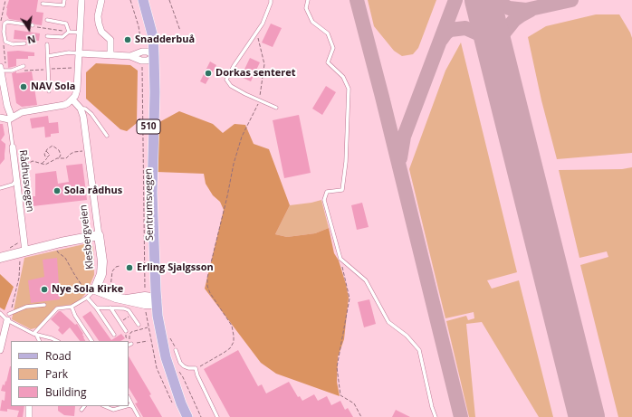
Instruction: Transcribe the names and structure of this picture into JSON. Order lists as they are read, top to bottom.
{
  "streets": {
    "main road": ["510", "Sentrumsvegen"],
    "street": ["Rådhusvegen", "Klesbergveien"]
  },
  "places": [
    "Snadderbuå",
    "Dorkas senteret",
    "NAV Sola",
    "Sola rådhus",
    "Erling Sjalgsson",
    "Nye Sola Kirke"
  ],
  "legend": ["Road", "Park", "Building"],
  "north": "bottom"
}
